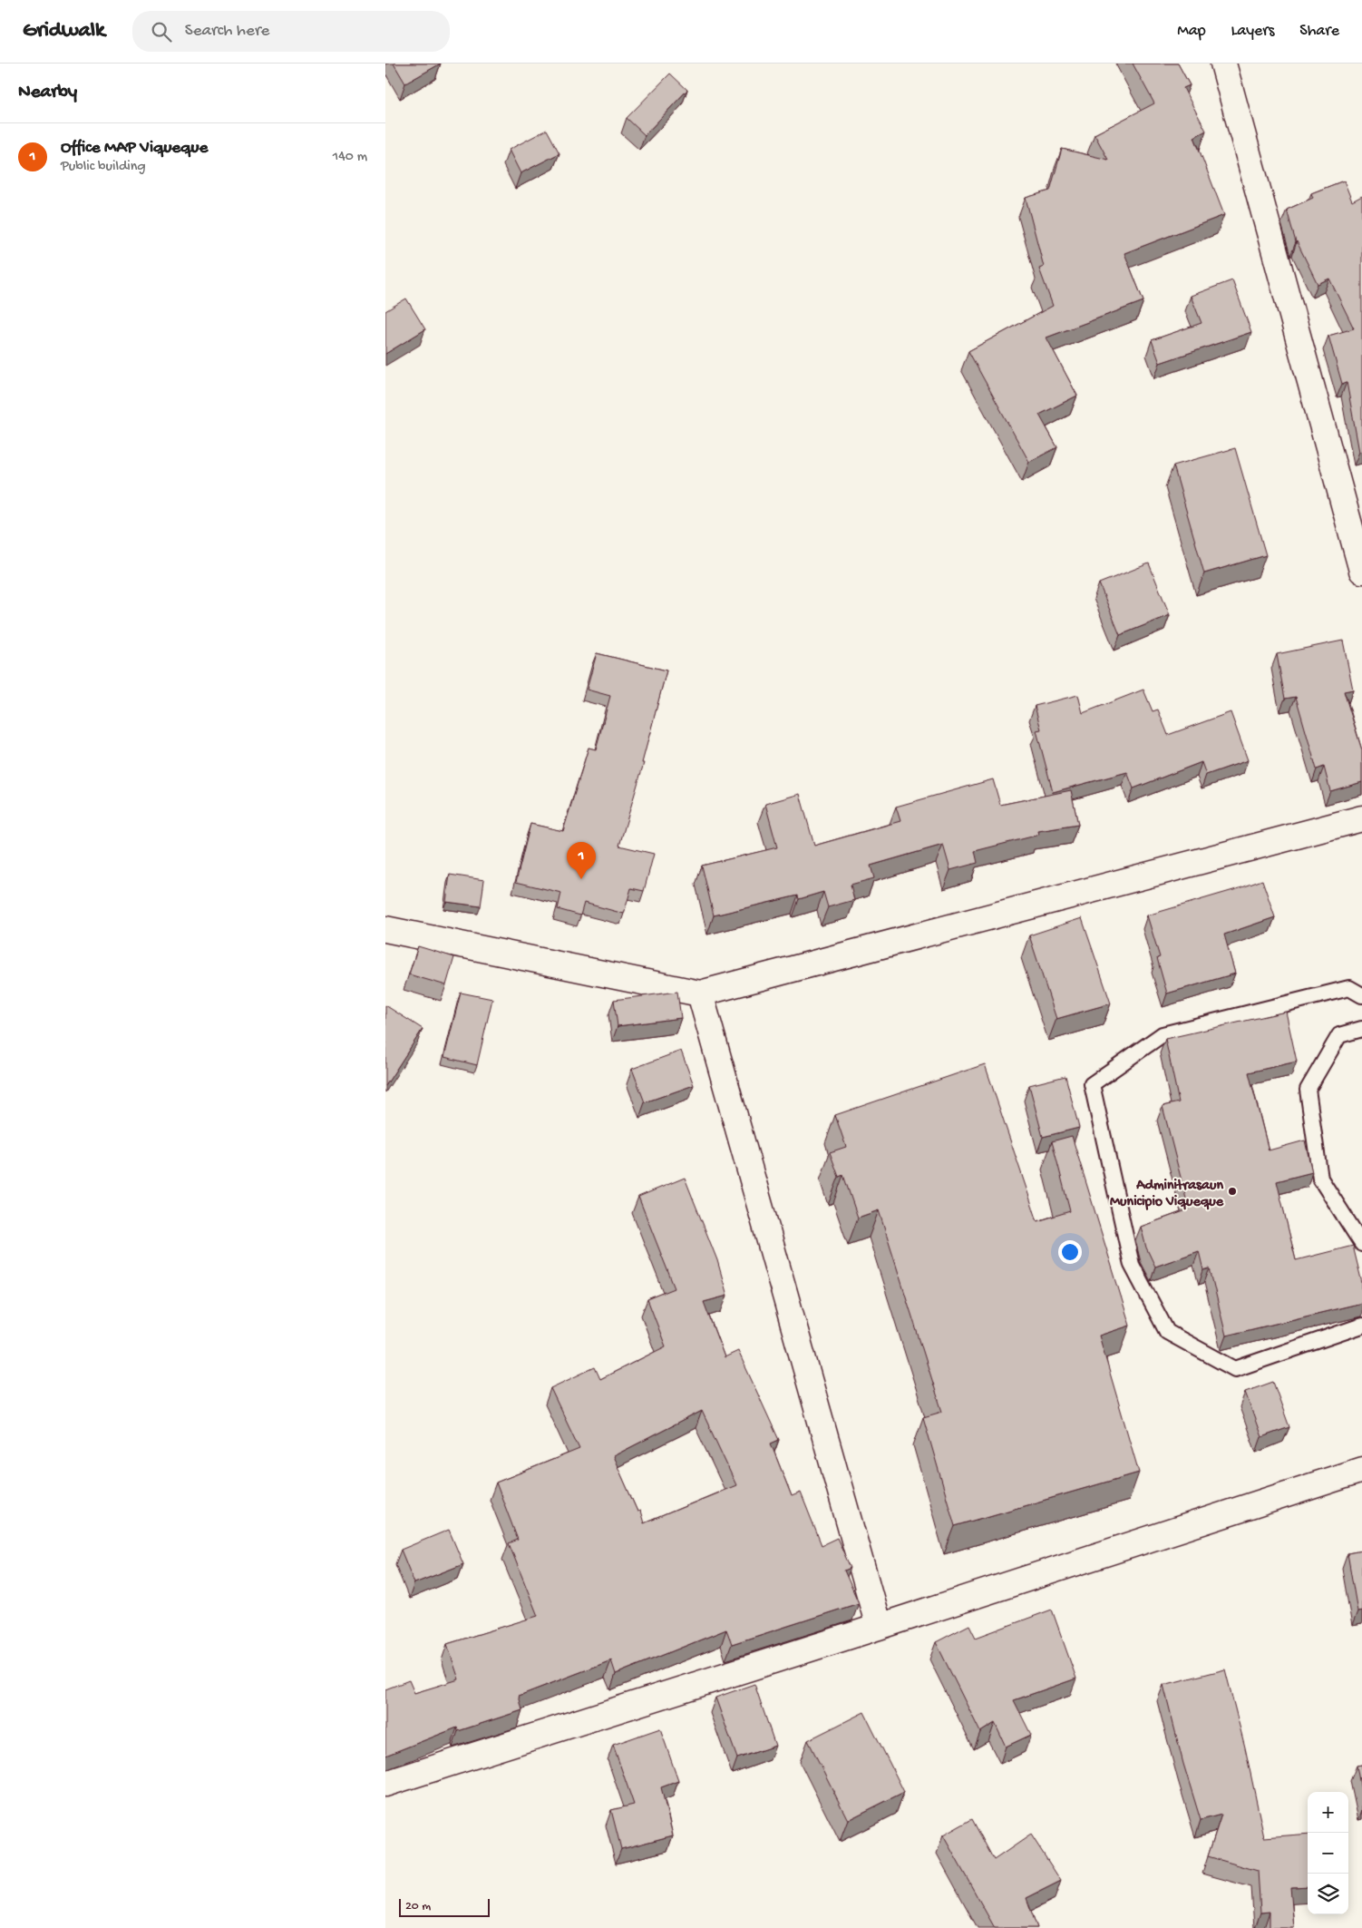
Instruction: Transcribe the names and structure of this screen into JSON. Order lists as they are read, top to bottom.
{
  "places": ["Adminitrasaun Municipio Viqueque"],
  "scale_bar": "20 m",
  "page": {
    "header": "Gridwalk",
    "search": "Search here",
    "nav": ["Map", "Layers", "Share"],
    "heading": "Nearby",
    "list": [
      {
        "mark": "1",
        "name": "Office MAP Viqueque",
        "note": "Public building",
        "value": "140 m"
      }
    ],
    "pins": "1",
    "map_buttons": ["+", "−"],
    "scale": "20 m"
  }
}
